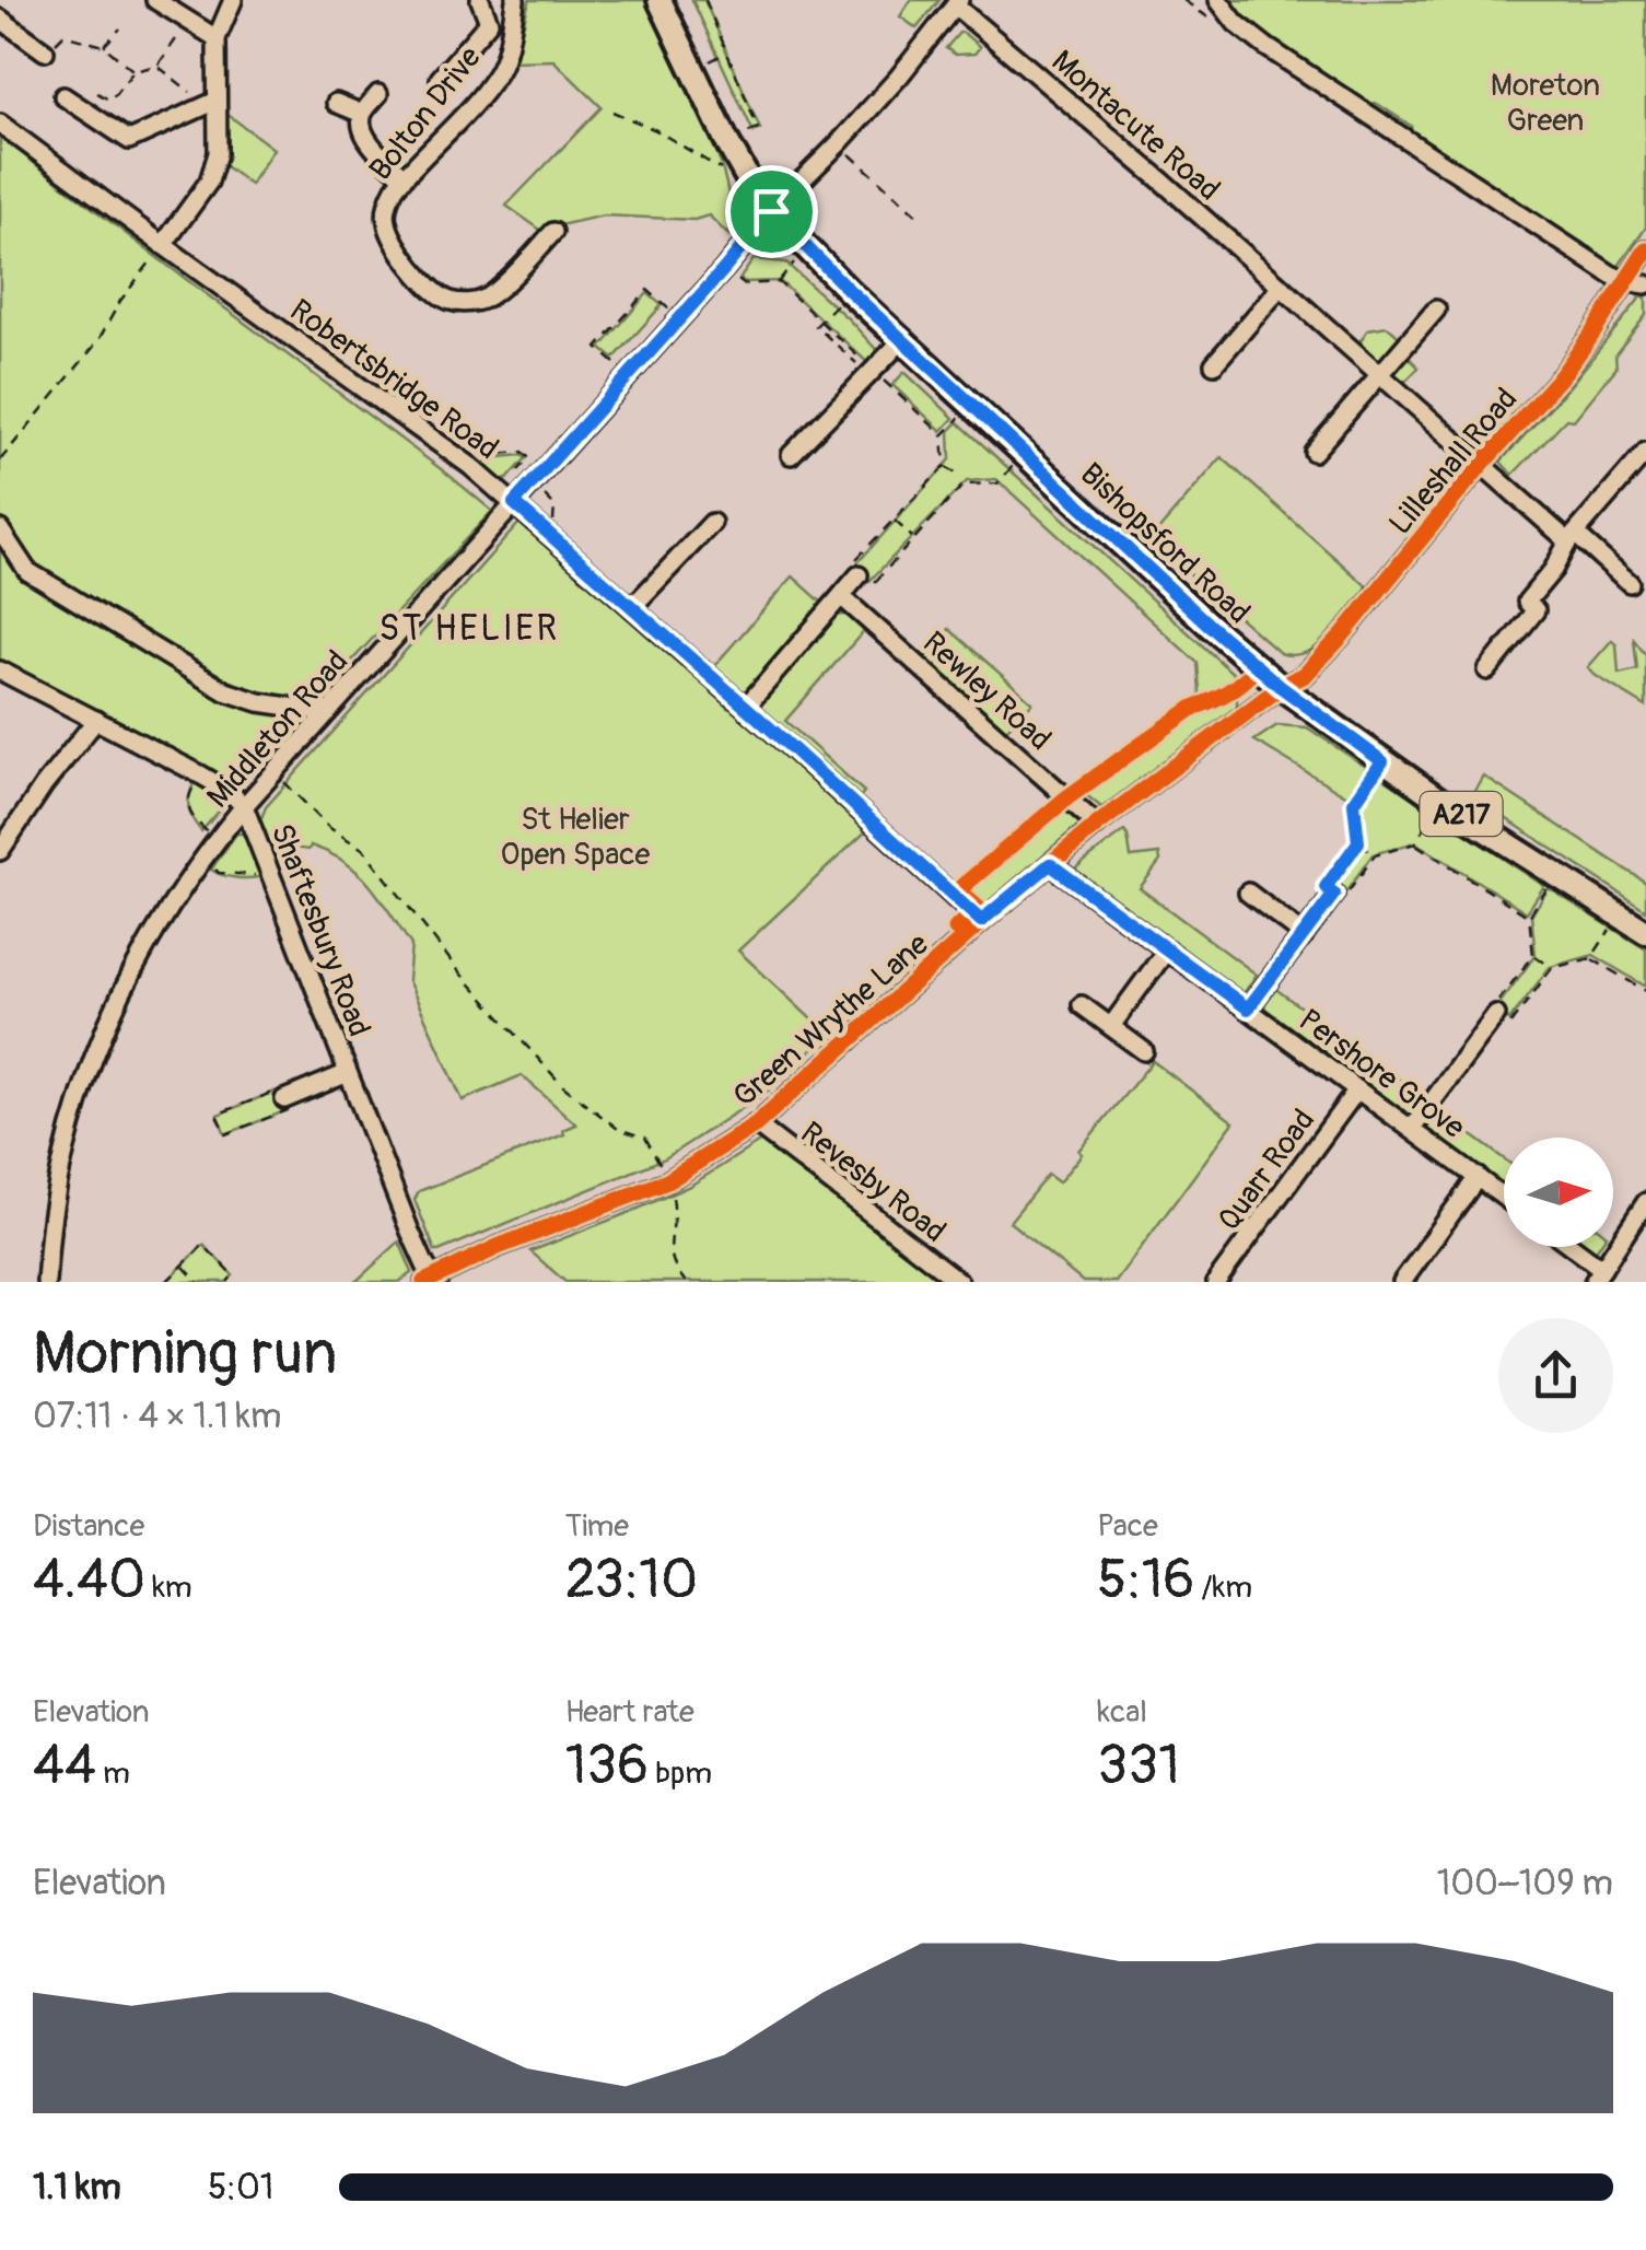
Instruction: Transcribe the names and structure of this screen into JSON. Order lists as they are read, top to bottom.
{
  "streets": {
    "main road": ["Bishopsford Road", "A217"],
    "street": [
      "Bolton Drive",
      "Montacute Road",
      "Robertsbridge Road",
      "Lilleshall Road",
      "Rewley Road",
      "Middleton Road",
      "Shaftesbury Road",
      "Green Wrythe Lane",
      "Pershore Grove",
      "Quarr Road",
      "Revesby Road"
    ]
  },
  "crossings": [
    ["Montacute Road", "Lilleshall Road"],
    ["Montacute Road", "Middleton Road"],
    ["Robertsbridge Road", "Middleton Road"],
    ["Robertsbridge Road", "Green Wrythe Lane"],
    ["Lilleshall Road", "Bishopsford Road"],
    ["Lilleshall Road", "Green Wrythe Lane"],
    ["Bishopsford Road", "Middleton Road"],
    ["Bishopsford Road", "Green Wrythe Lane"],
    ["Rewley Road", "Green Wrythe Lane"],
    ["Middleton Road", "Shaftesbury Road"],
    ["Shaftesbury Road", "Green Wrythe Lane"],
    ["Green Wrythe Lane", "Pershore Grove"],
    ["Green Wrythe Lane", "Revesby Road"],
    ["Pershore Grove", "Quarr Road"]
  ],
  "districts": ["ST HELIER"],
  "parks": ["Moreton Green", "St Helier Open Space"],
  "north": "right",
  "page": {
    "heading": ["Morning run", "07:11 · 4 × 1.1 km"],
    "stats": [
      ["Distance", "4.40 km"],
      ["Time", "23:10"],
      ["Pace", "5:16 /km"],
      ["Elevation", "44 m"],
      ["Heart rate", "136 bpm"],
      ["kcal", "331"]
    ],
    "chart": ["Elevation", "100–109 m"],
    "list": [
      {
        "name": "1.1 km",
        "note": "5:01"
      }
    ]
  }
}
